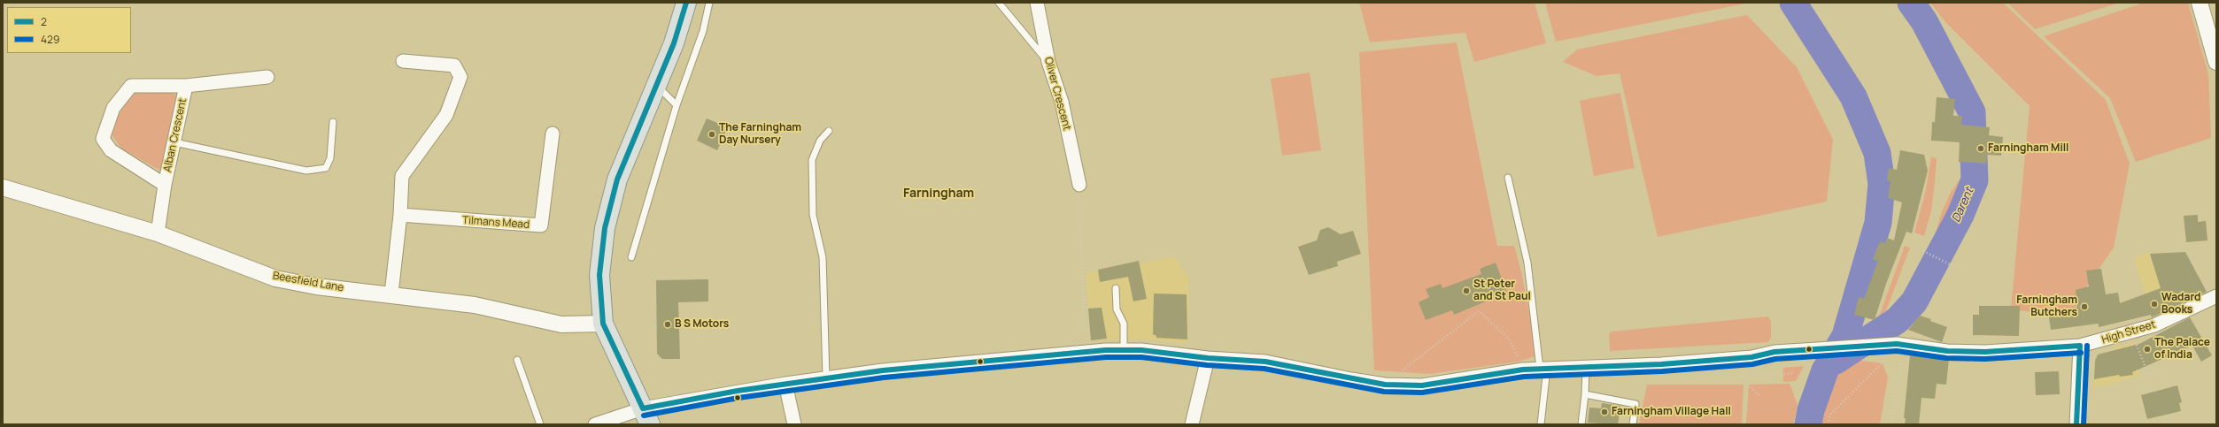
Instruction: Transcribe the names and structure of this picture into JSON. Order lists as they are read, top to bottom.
{
  "streets": {
    "street": [
      "Oliver Crescent",
      "Alban Crescent",
      "Tilmans Mead",
      "Beesfield Lane",
      "High Street"
    ]
  },
  "crossings": [
    ["Alban Crescent", "Beesfield Lane"]
  ],
  "districts": ["Farningham"],
  "water": ["Darent"],
  "places": [
    "The Farningham Day Nursery",
    "Farningham Mill",
    "St Peter and St Paul",
    "Wadard Books",
    "Farningham Butchers",
    "B S Motors",
    "The Palace of India",
    "Farningham Village Hall"
  ],
  "lines": ["transit line 2", "transit line 429"],
  "legend": ["2", "429"]
}
